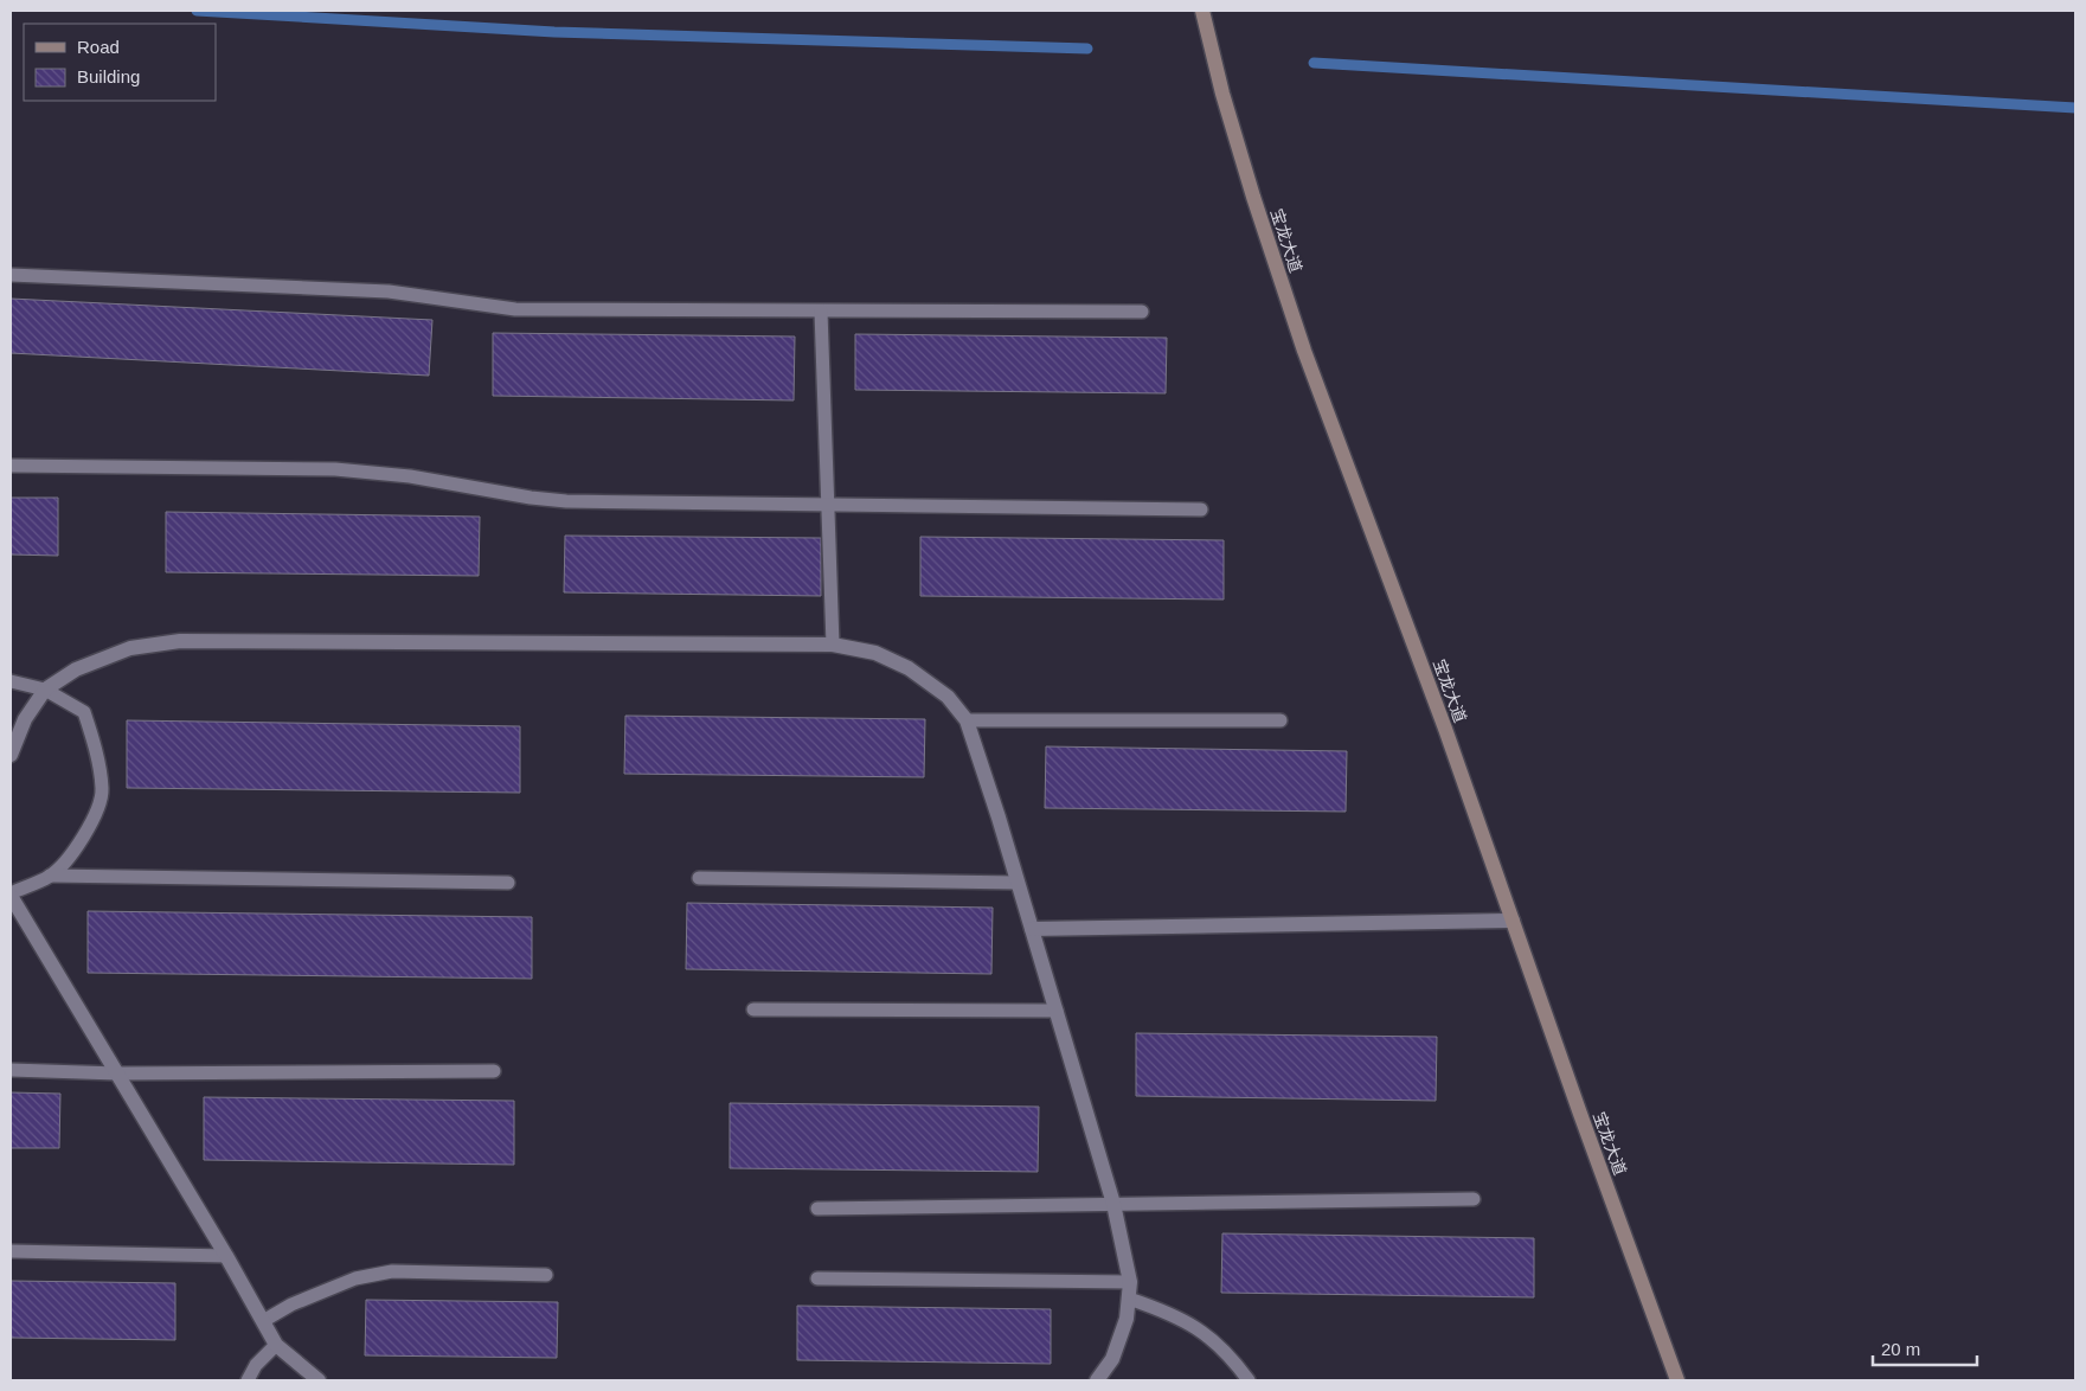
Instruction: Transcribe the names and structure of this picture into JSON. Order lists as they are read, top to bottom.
{
  "streets": {
    "street": ["宝龙大道"]
  },
  "legend": ["Road", "Building"],
  "scale_bar": "20 m"
}
